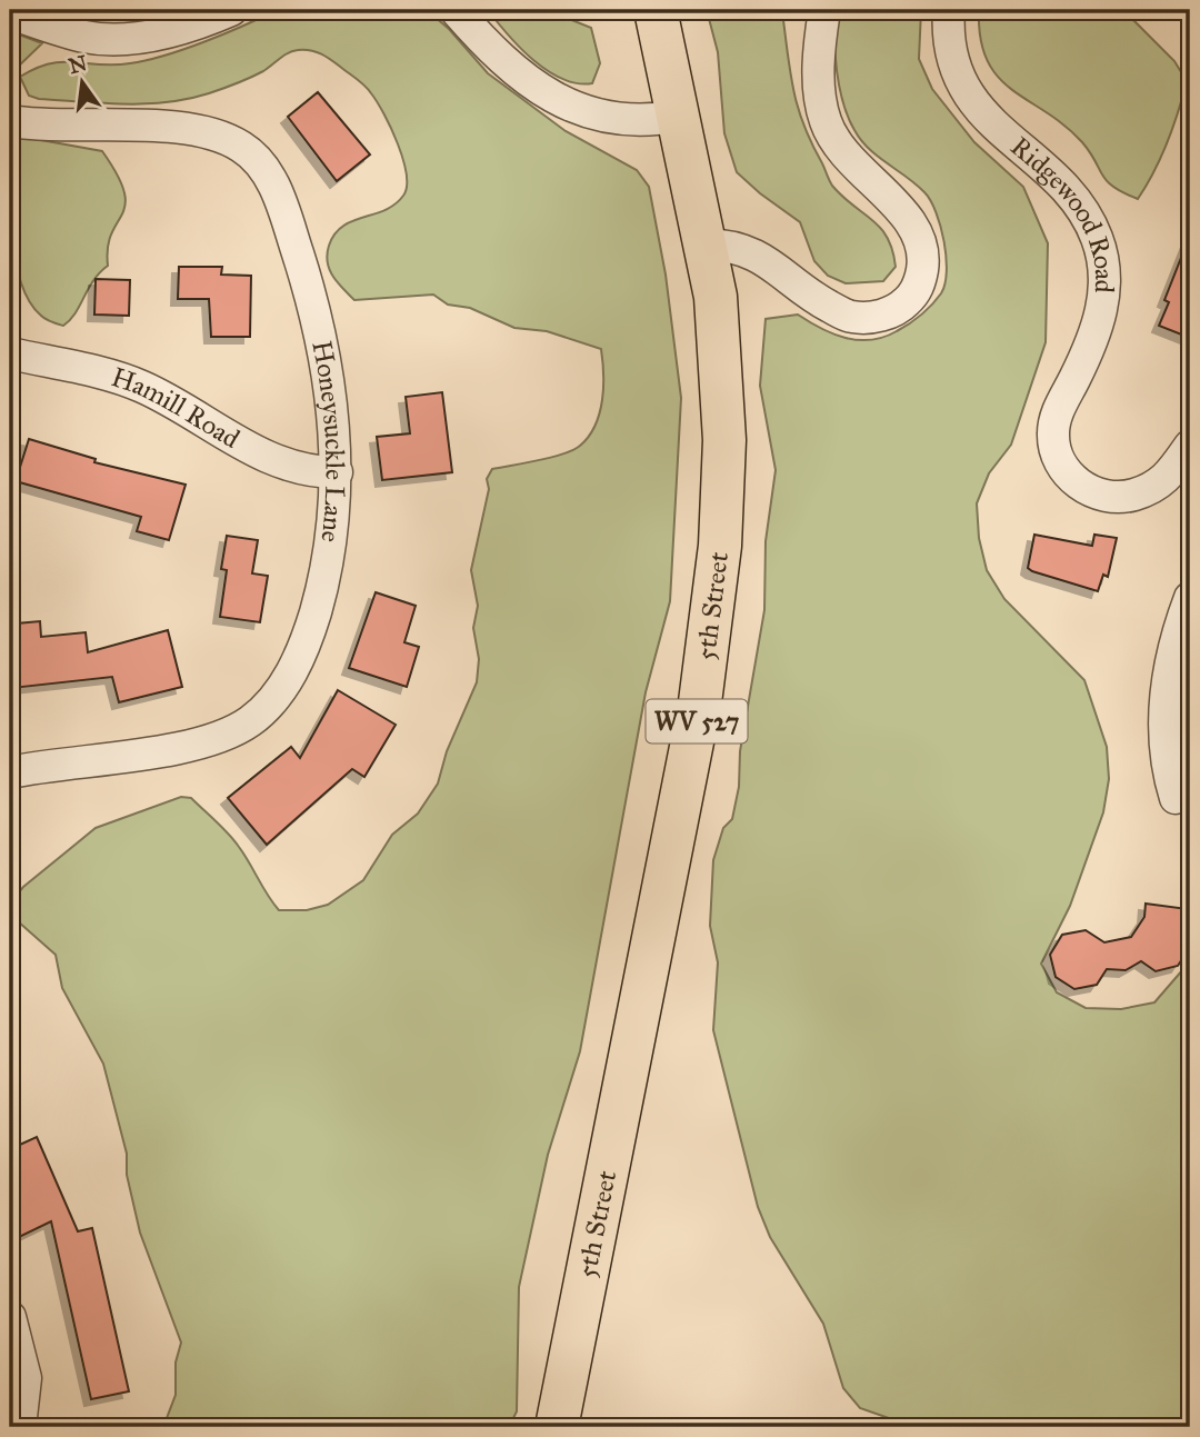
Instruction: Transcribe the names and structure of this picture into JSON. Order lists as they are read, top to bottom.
{
  "streets": {
    "main road": ["5th Street", "WV 527"],
    "street": ["Ridgewood Road", "Hamill Road", "Honeysuckle Lane"]
  },
  "crossings": [
    ["Hamill Road", "Honeysuckle Lane"]
  ],
  "north": "top"
}
